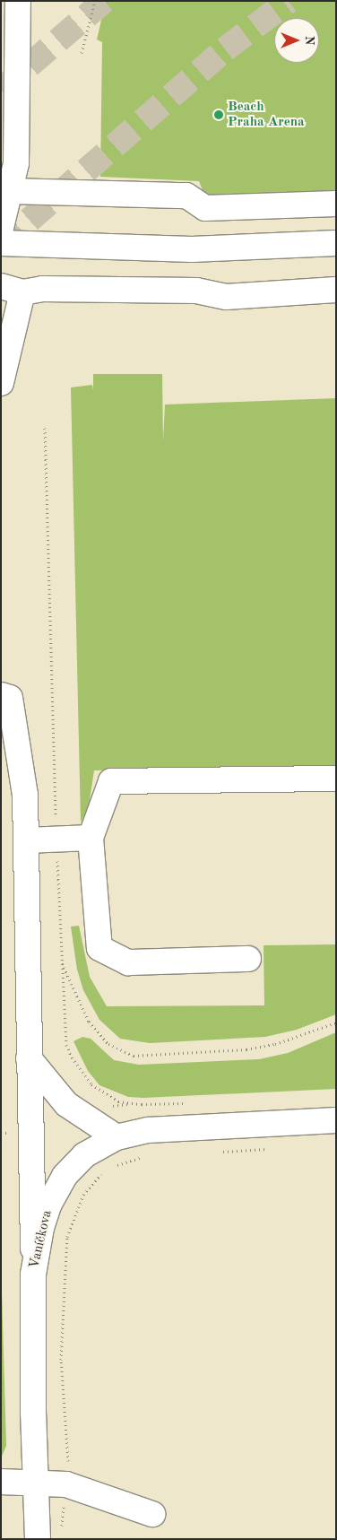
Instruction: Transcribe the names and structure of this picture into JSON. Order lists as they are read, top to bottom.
{
  "streets": {
    "main road": ["Vaníčkova"]
  },
  "places": ["Beach Praha Arena"],
  "north": "right"
}
